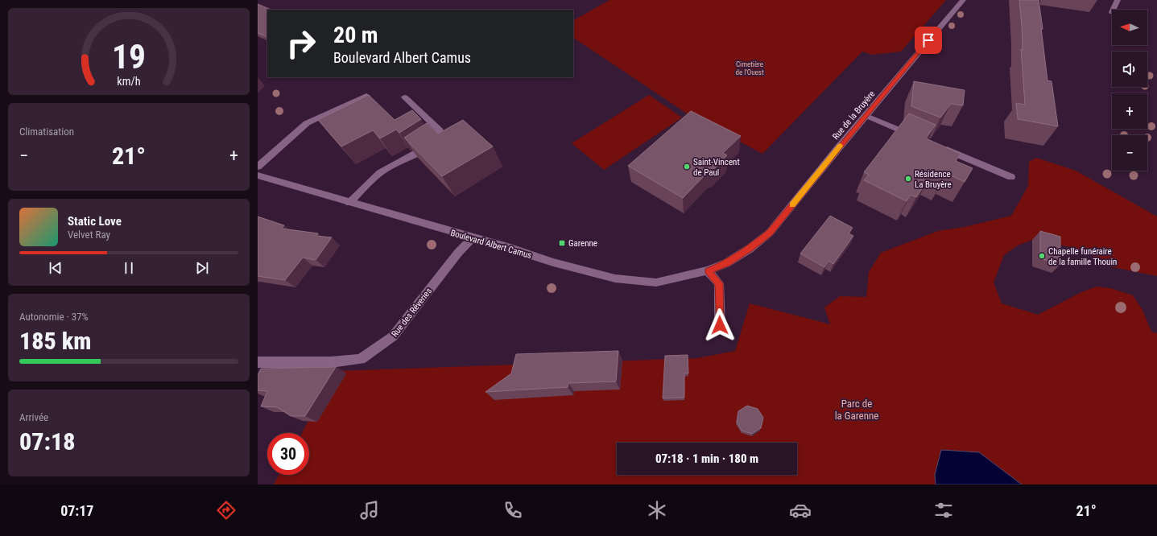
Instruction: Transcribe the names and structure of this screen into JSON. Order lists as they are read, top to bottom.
{
  "streets": {
    "street": ["Rue de la Bruyère", "Boulevard Albert Camus", "Rue des Rêveries"]
  },
  "crossings": [
    ["Rue de la Bruyère", "Boulevard Albert Camus"],
    ["Boulevard Albert Camus", "Rue des Rêveries"]
  ],
  "parks": ["Cimetière de l'Ouest", "Parc de la Garenne"],
  "places": {
    "other": ["Saint-Vincent de Paul", "Résidence La Bruyère", "Chapelle funéraire de la famille Thouin"],
    "transit": ["Garenne"]
  },
  "north": "left",
  "page": {
    "map_buttons": ["+", "−"],
    "turn": ["20 m", "Boulevard Albert Camus"],
    "tile": [
      "Climatisation",
      ["Autonomie · 37%", "185 km"],
      ["Arrivée", "07:18"]
    ],
    "heat": ["−", "21°", "+"],
    "song": ["Static Love", "Velvet Ray"],
    "limit": "30",
    "trip": "07:18 · 1 min · 180 m",
    "tabs": ["07:17", "21°"],
    "gauge": ["19", "km/h"]
  }
}
